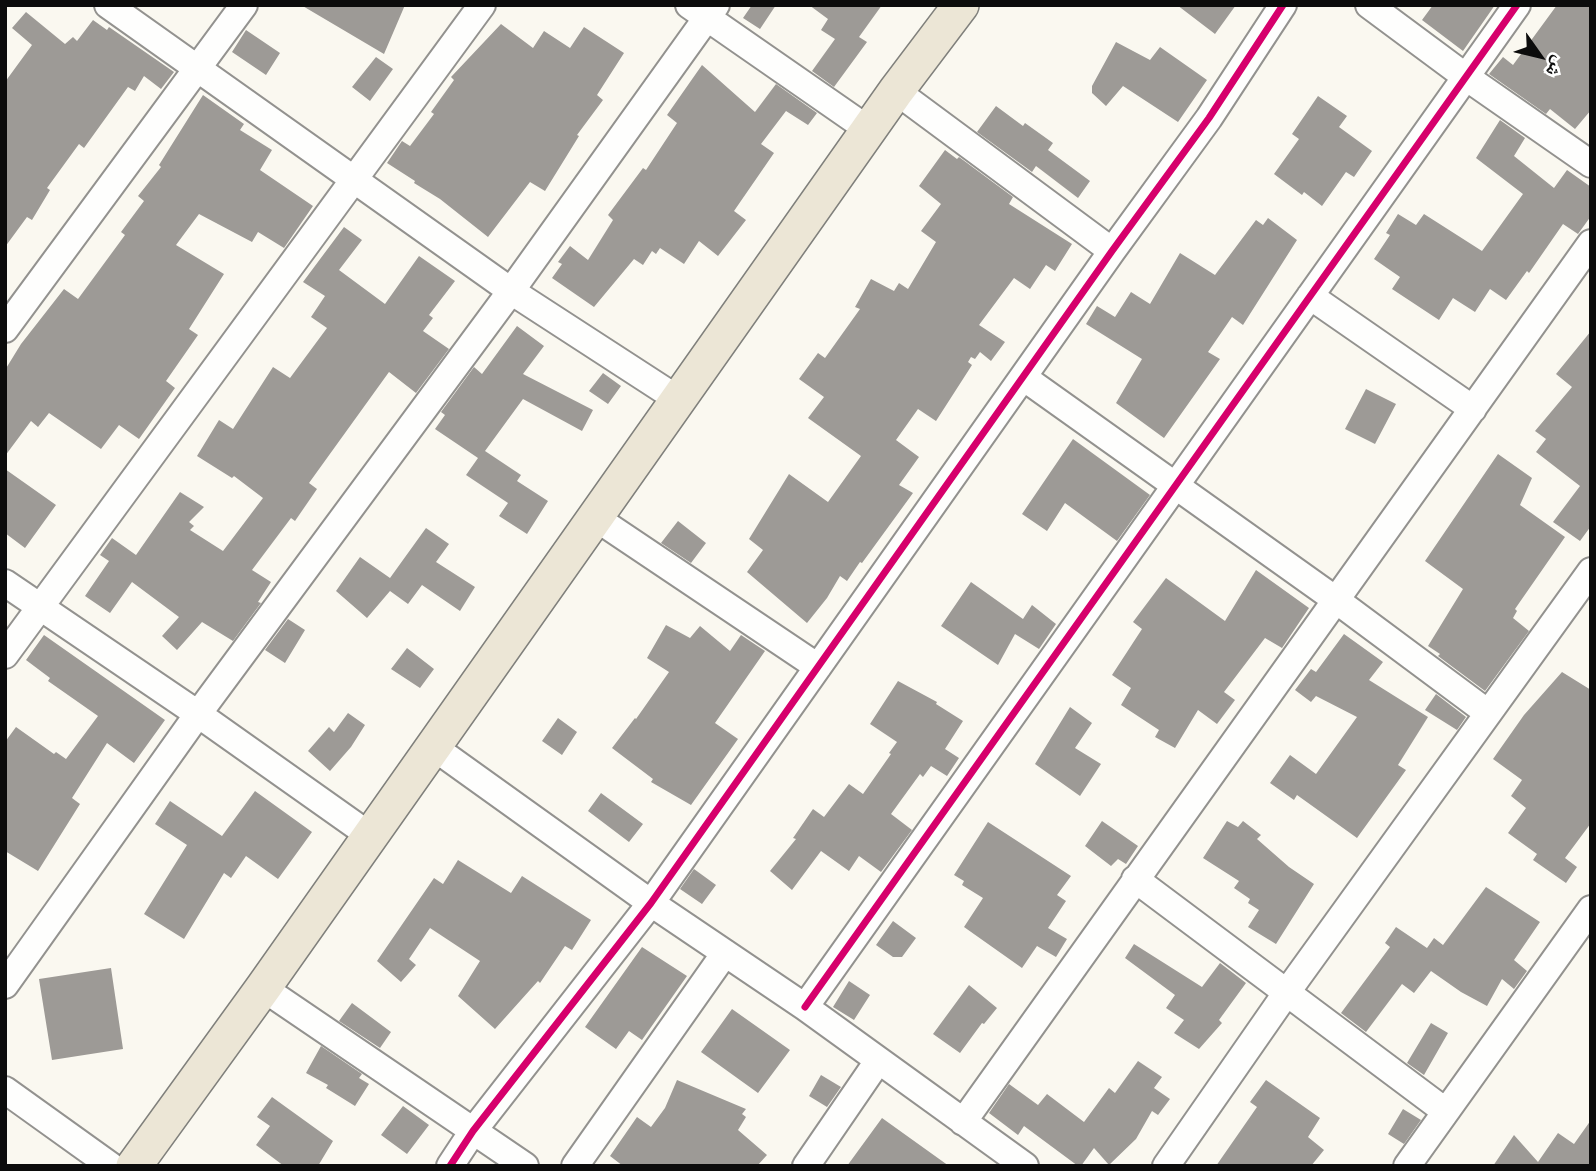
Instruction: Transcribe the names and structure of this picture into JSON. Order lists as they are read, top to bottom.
{
  "north": "bottom right"
}
